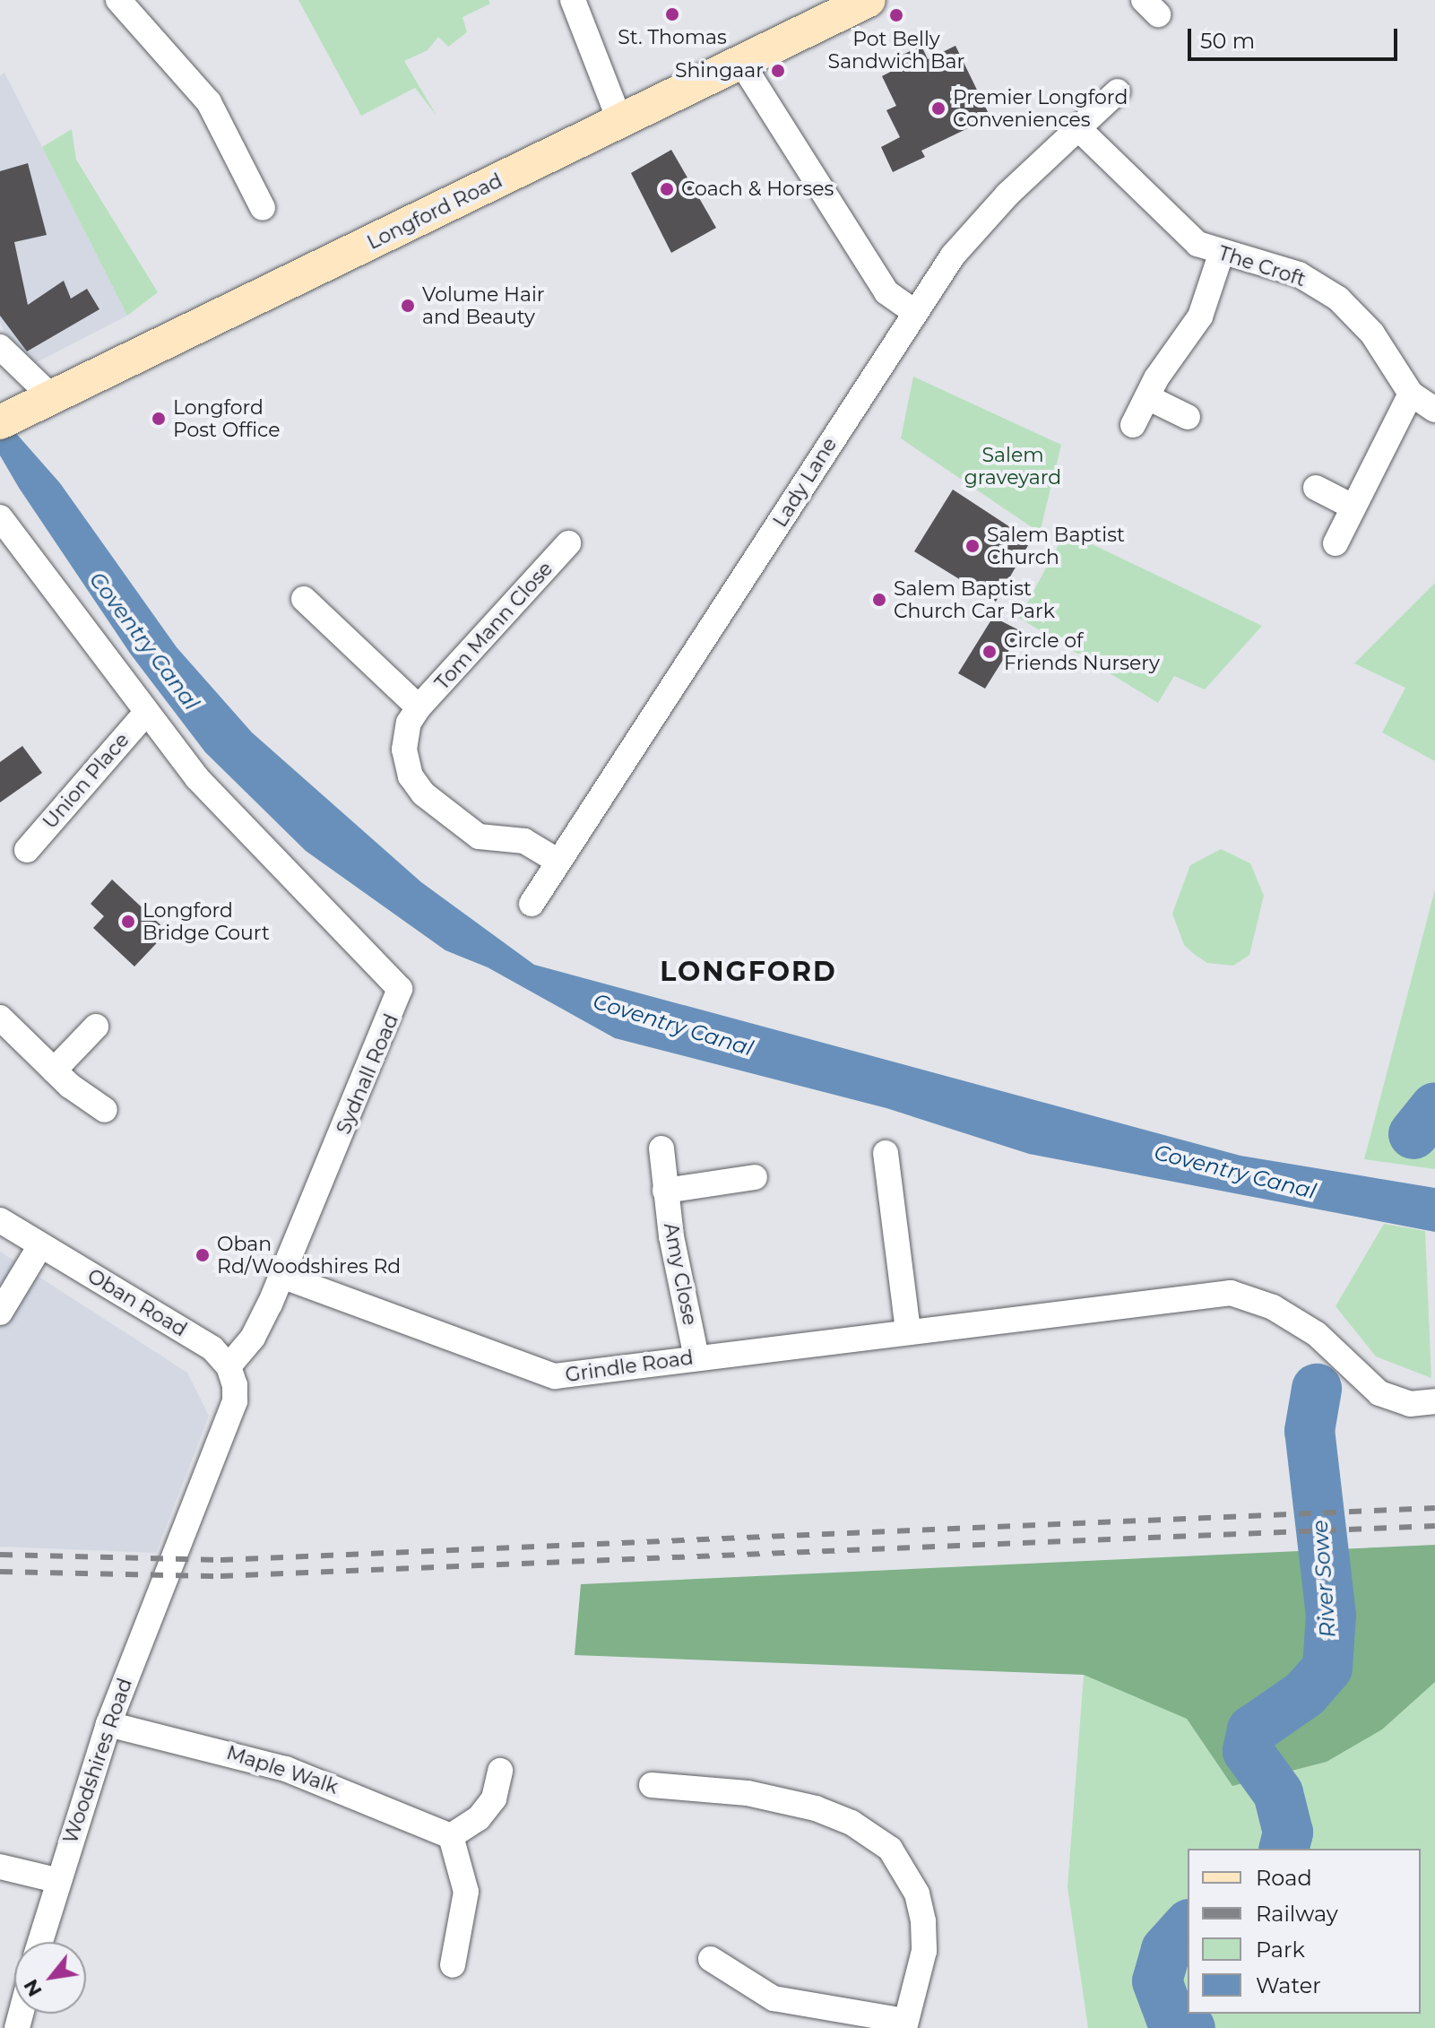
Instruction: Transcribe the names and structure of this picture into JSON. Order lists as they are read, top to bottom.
{
  "streets": {
    "main road": ["Longford Road"],
    "street": [
      "The Croft",
      "Lady Lane",
      "Tom Mann Close",
      "Union Place",
      "Sydnall Road",
      "Amy Close",
      "Oban Road",
      "Grindle Road",
      "Woodshires Road",
      "Maple Walk"
    ]
  },
  "crossings": [
    ["The Croft", "Lady Lane"],
    ["Lady Lane", "Tom Mann Close"],
    ["Union Place", "Sydnall Road"],
    ["Sydnall Road", "Oban Road"],
    ["Sydnall Road", "Grindle Road"],
    ["Sydnall Road", "Woodshires Road"],
    ["Amy Close", "Grindle Road"],
    ["Oban Road", "Woodshires Road"],
    ["Woodshires Road", "Maple Walk"]
  ],
  "districts": ["LONGFORD"],
  "water": ["Coventry Canal", "River Sowe"],
  "parks": ["Salem graveyard"],
  "places": [
    "St. Thomas",
    "Pot Belly Sandwich Bar",
    "Shingaar",
    "Premier Longford Conveniences",
    "Coach & Horses",
    "Volume Hair and Beauty",
    "Longford Post Office",
    "Salem Baptist Church",
    "Salem Baptist Church Car Park",
    "Circle of Friends Nursery",
    "Longford Bridge Court",
    "Oban Rd/Woodshires Rd"
  ],
  "legend": [
    "Road",
    "Railway",
    "Park",
    "Water"
  ],
  "scale_bar": "50 m",
  "north": "bottom left"
}
